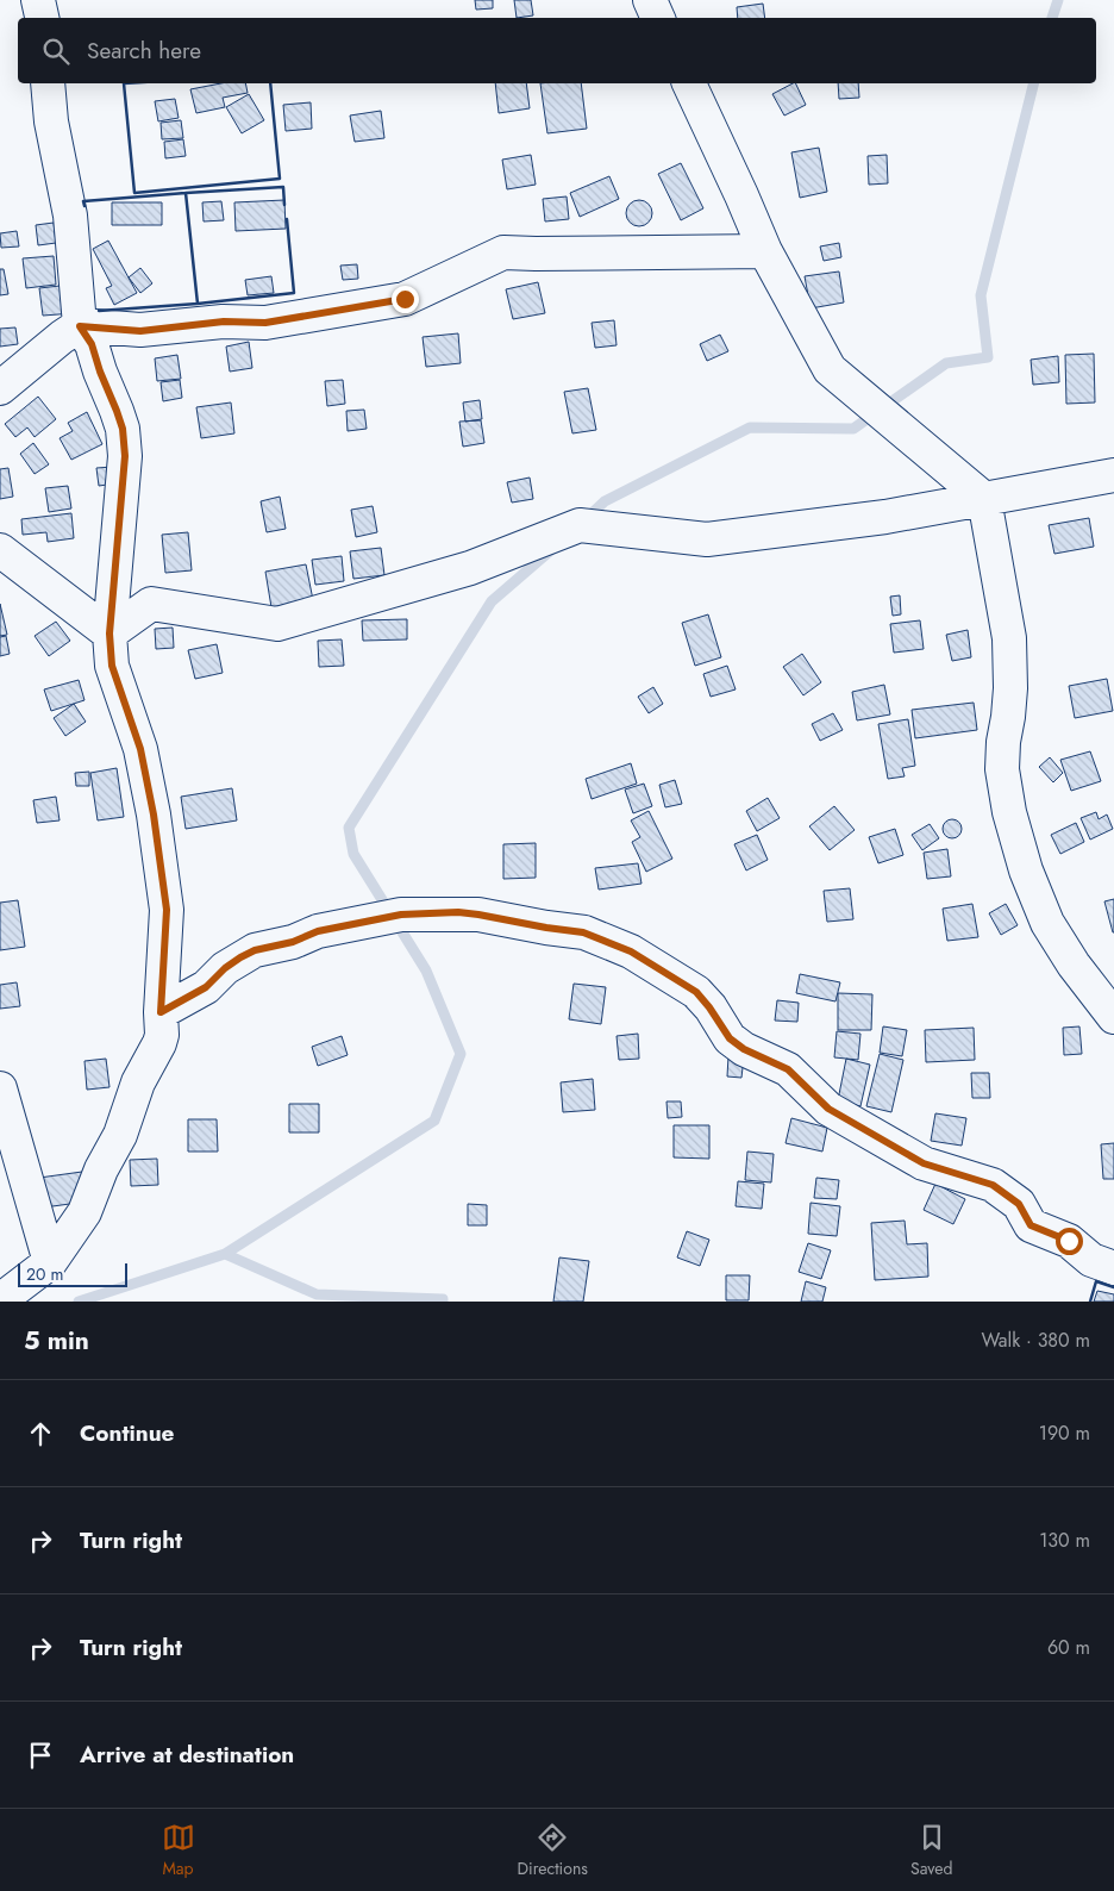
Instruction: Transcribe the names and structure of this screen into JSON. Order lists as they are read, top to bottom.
{
  "scale_bar": "20 m",
  "page": {
    "search": "Search here",
    "scale": "20 m",
    "heading": ["5 min", "Walk · 380 m"],
    "list": [
      ["Continue", "190 m"],
      ["Turn right", "130 m"],
      ["Turn right", "60 m"],
      "Arrive at destination"
    ],
    "nav": ["Map", "Directions", "Saved"]
  }
}
